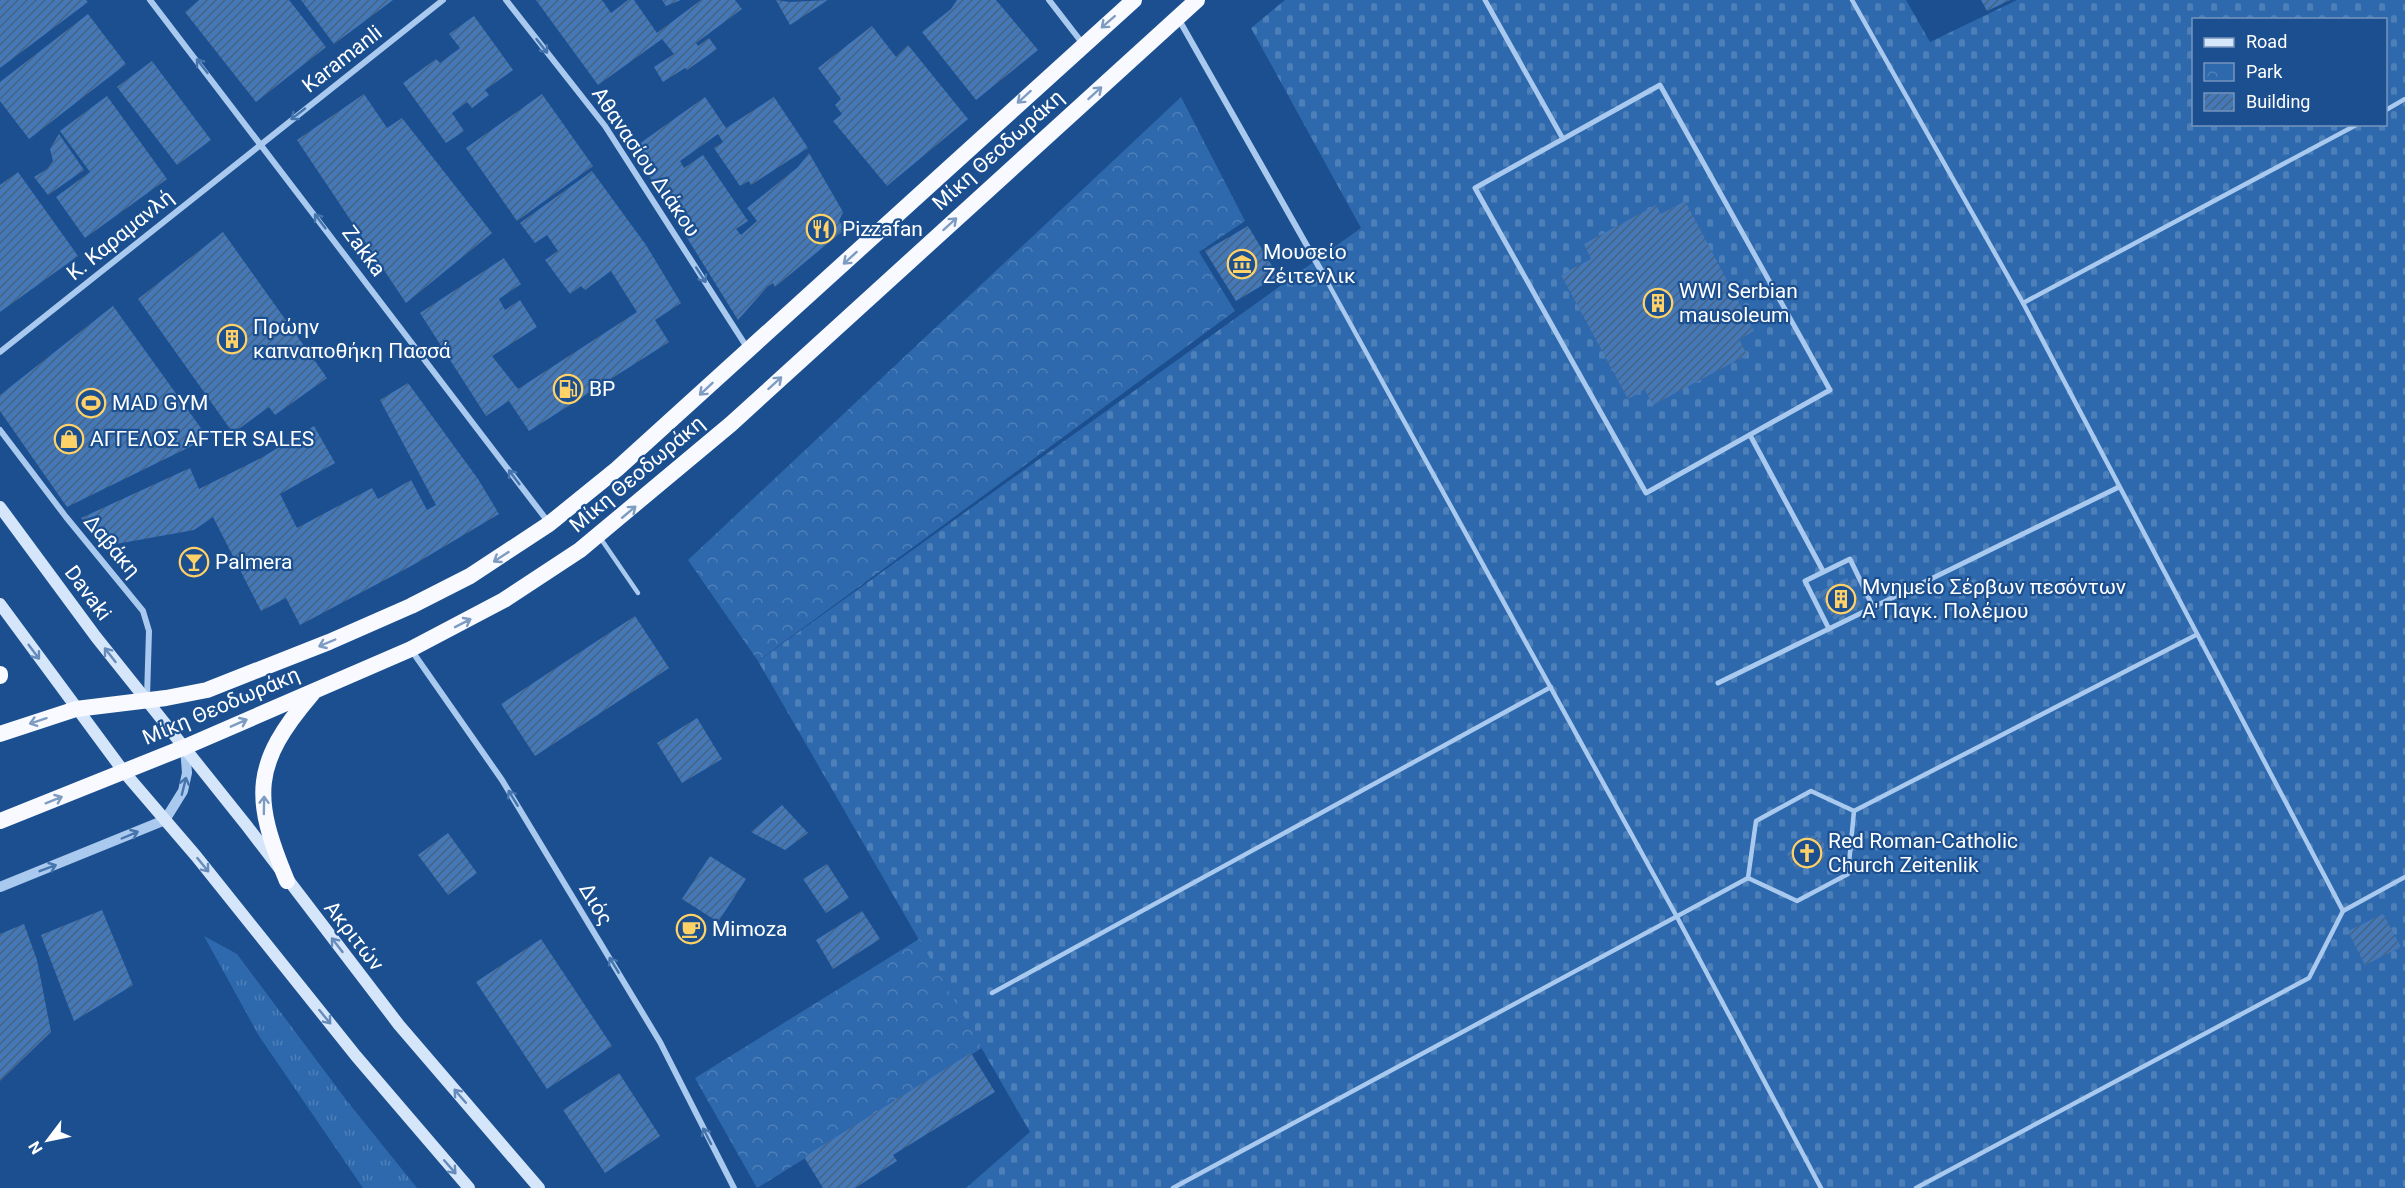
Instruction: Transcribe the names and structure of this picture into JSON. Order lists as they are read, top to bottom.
{
  "streets": {
    "highway": ["Μίκη Θεοδωράκη"],
    "main road": ["Davaki", "Ακριτών"],
    "street": [
      "Karamanli",
      "Αθανασίου Διάκου",
      "Κ. Καραμανλή",
      "Zakka",
      "Δαβάκη",
      "Διός"
    ]
  },
  "crossings": [
    ["Karamanli", "Κ. Καραμανλή"],
    ["Karamanli", "Zakka"],
    ["Μίκη Θεοδωράκη", "Αθανασίου Διάκου"],
    ["Μίκη Θεοδωράκη", "Zakka"],
    ["Μίκη Θεοδωράκη", "Δαβάκη"],
    ["Μίκη Θεοδωράκη", "Davaki"],
    ["Μίκη Θεοδωράκη", "Διός"],
    ["Μίκη Θεοδωράκη", "Ακριτών"],
    ["Κ. Καραμανλή", "Zakka"],
    ["Δαβάκη", "Davaki"],
    ["Δαβάκη", "Ακριτών"],
    ["Davaki", "Ακριτών"]
  ],
  "one_way": [
    "Karamanli",
    "Αθανασίου Διάκου",
    "Zakka",
    "Διός"
  ],
  "places": {
    "restaurant": ["Pizzafan"],
    "museum": ["Μουσείο Ζέιτενλικ"],
    "building": ["WWI Serbian mausoleum", "Πρώην καπναποθήκη Πασσά", "Μνημείο Σέρβων πεσόντων Α' Παγκ. Πολέμου"],
    "fuel station": ["BP"],
    "sports": ["MAD GYM"],
    "shop": ["ΑΓΓΕΛΟΣ AFTER SALES"],
    "bar": ["Palmera"],
    "church": ["Red Roman-Catholic Church Zeitenlik"],
    "cafe": ["Mimoza"]
  },
  "legend": ["Road", "Park", "Building"],
  "north": "bottom left"
}
